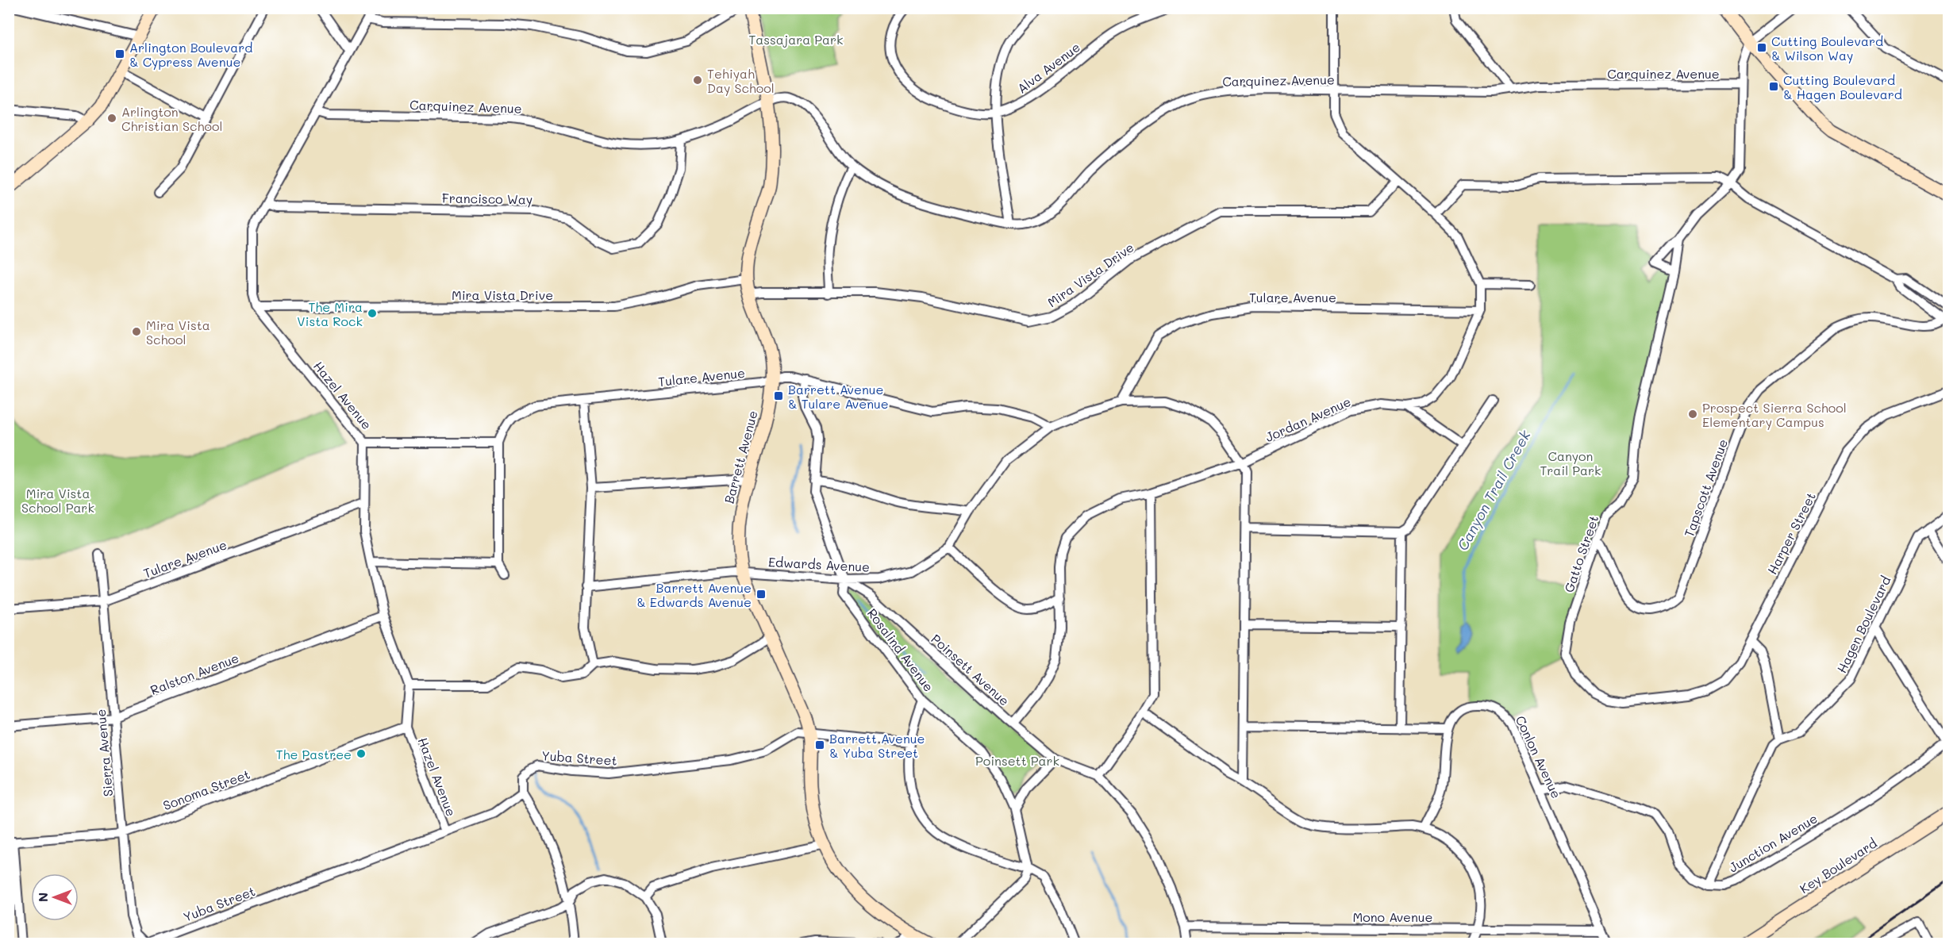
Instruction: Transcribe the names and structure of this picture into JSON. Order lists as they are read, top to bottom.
{
  "streets": {
    "street": [
      "Alva Avenue",
      "Carquinez Avenue",
      "Francisco Way",
      "Mira Vista Drive",
      "Tulare Avenue",
      "Hazel Avenue",
      "Jordan Avenue",
      "Barrett Avenue",
      "Tapscott Avenue",
      "Harper Street",
      "Gatto Street",
      "Edwards Avenue",
      "Hagen Boulevard",
      "Rosalind Avenue",
      "Poinsett Avenue",
      "Ralston Avenue",
      "Sierra Avenue",
      "Conlon Avenue",
      "Yuba Street",
      "Sonoma Street",
      "Junction Avenue",
      "Key Boulevard",
      "Mono Avenue"
    ]
  },
  "crossings": [
    ["Carquinez Avenue", "Francisco Way"],
    ["Carquinez Avenue", "Jordan Avenue"],
    ["Carquinez Avenue", "Barrett Avenue"],
    ["Mira Vista Drive", "Hazel Avenue"],
    ["Mira Vista Drive", "Jordan Avenue"],
    ["Mira Vista Drive", "Barrett Avenue"],
    ["Tulare Avenue", "Hazel Avenue"],
    ["Tulare Avenue", "Jordan Avenue"],
    ["Tulare Avenue", "Barrett Avenue"],
    ["Tulare Avenue", "Edwards Avenue"],
    ["Tulare Avenue", "Sierra Avenue"],
    ["Hazel Avenue", "Ralston Avenue"],
    ["Hazel Avenue", "Yuba Street"],
    ["Hazel Avenue", "Sonoma Street"],
    ["Jordan Avenue", "Edwards Avenue"],
    ["Jordan Avenue", "Poinsett Avenue"],
    ["Barrett Avenue", "Edwards Avenue"],
    ["Barrett Avenue", "Yuba Street"],
    ["Tapscott Avenue", "Gatto Street"],
    ["Harper Street", "Gatto Street"],
    ["Edwards Avenue", "Rosalind Avenue"],
    ["Edwards Avenue", "Poinsett Avenue"],
    ["Rosalind Avenue", "Poinsett Avenue"],
    ["Poinsett Avenue", "Mono Avenue"],
    ["Ralston Avenue", "Sierra Avenue"],
    ["Sierra Avenue", "Yuba Street"],
    ["Sierra Avenue", "Sonoma Street"],
    ["Conlon Avenue", "Mono Avenue"]
  ],
  "water": ["Canyon Trail Creek"],
  "parks": [
    "Tassajara Park",
    "Canyon Trail Park",
    "Mira Vista School Park",
    "Poinsett Park"
  ],
  "places": {
    "transit": [
      "Cutting Boulevard & Wilson Way",
      "Arlington Boulevard & Cypress Avenue",
      "Cutting Boulevard & Hagen Boulevard",
      "Barrett Avenue & Tulare Avenue",
      "Barrett Avenue & Edwards Avenue",
      "Barrett Avenue & Yuba Street"
    ],
    "other": [
      "Tehiyah Day School",
      "Arlington Christian School",
      "The Mira Vista Rock",
      "Mira Vista School",
      "Prospect Sierra School Elementary Campus",
      "The Pastree"
    ]
  },
  "north": "left"
}
